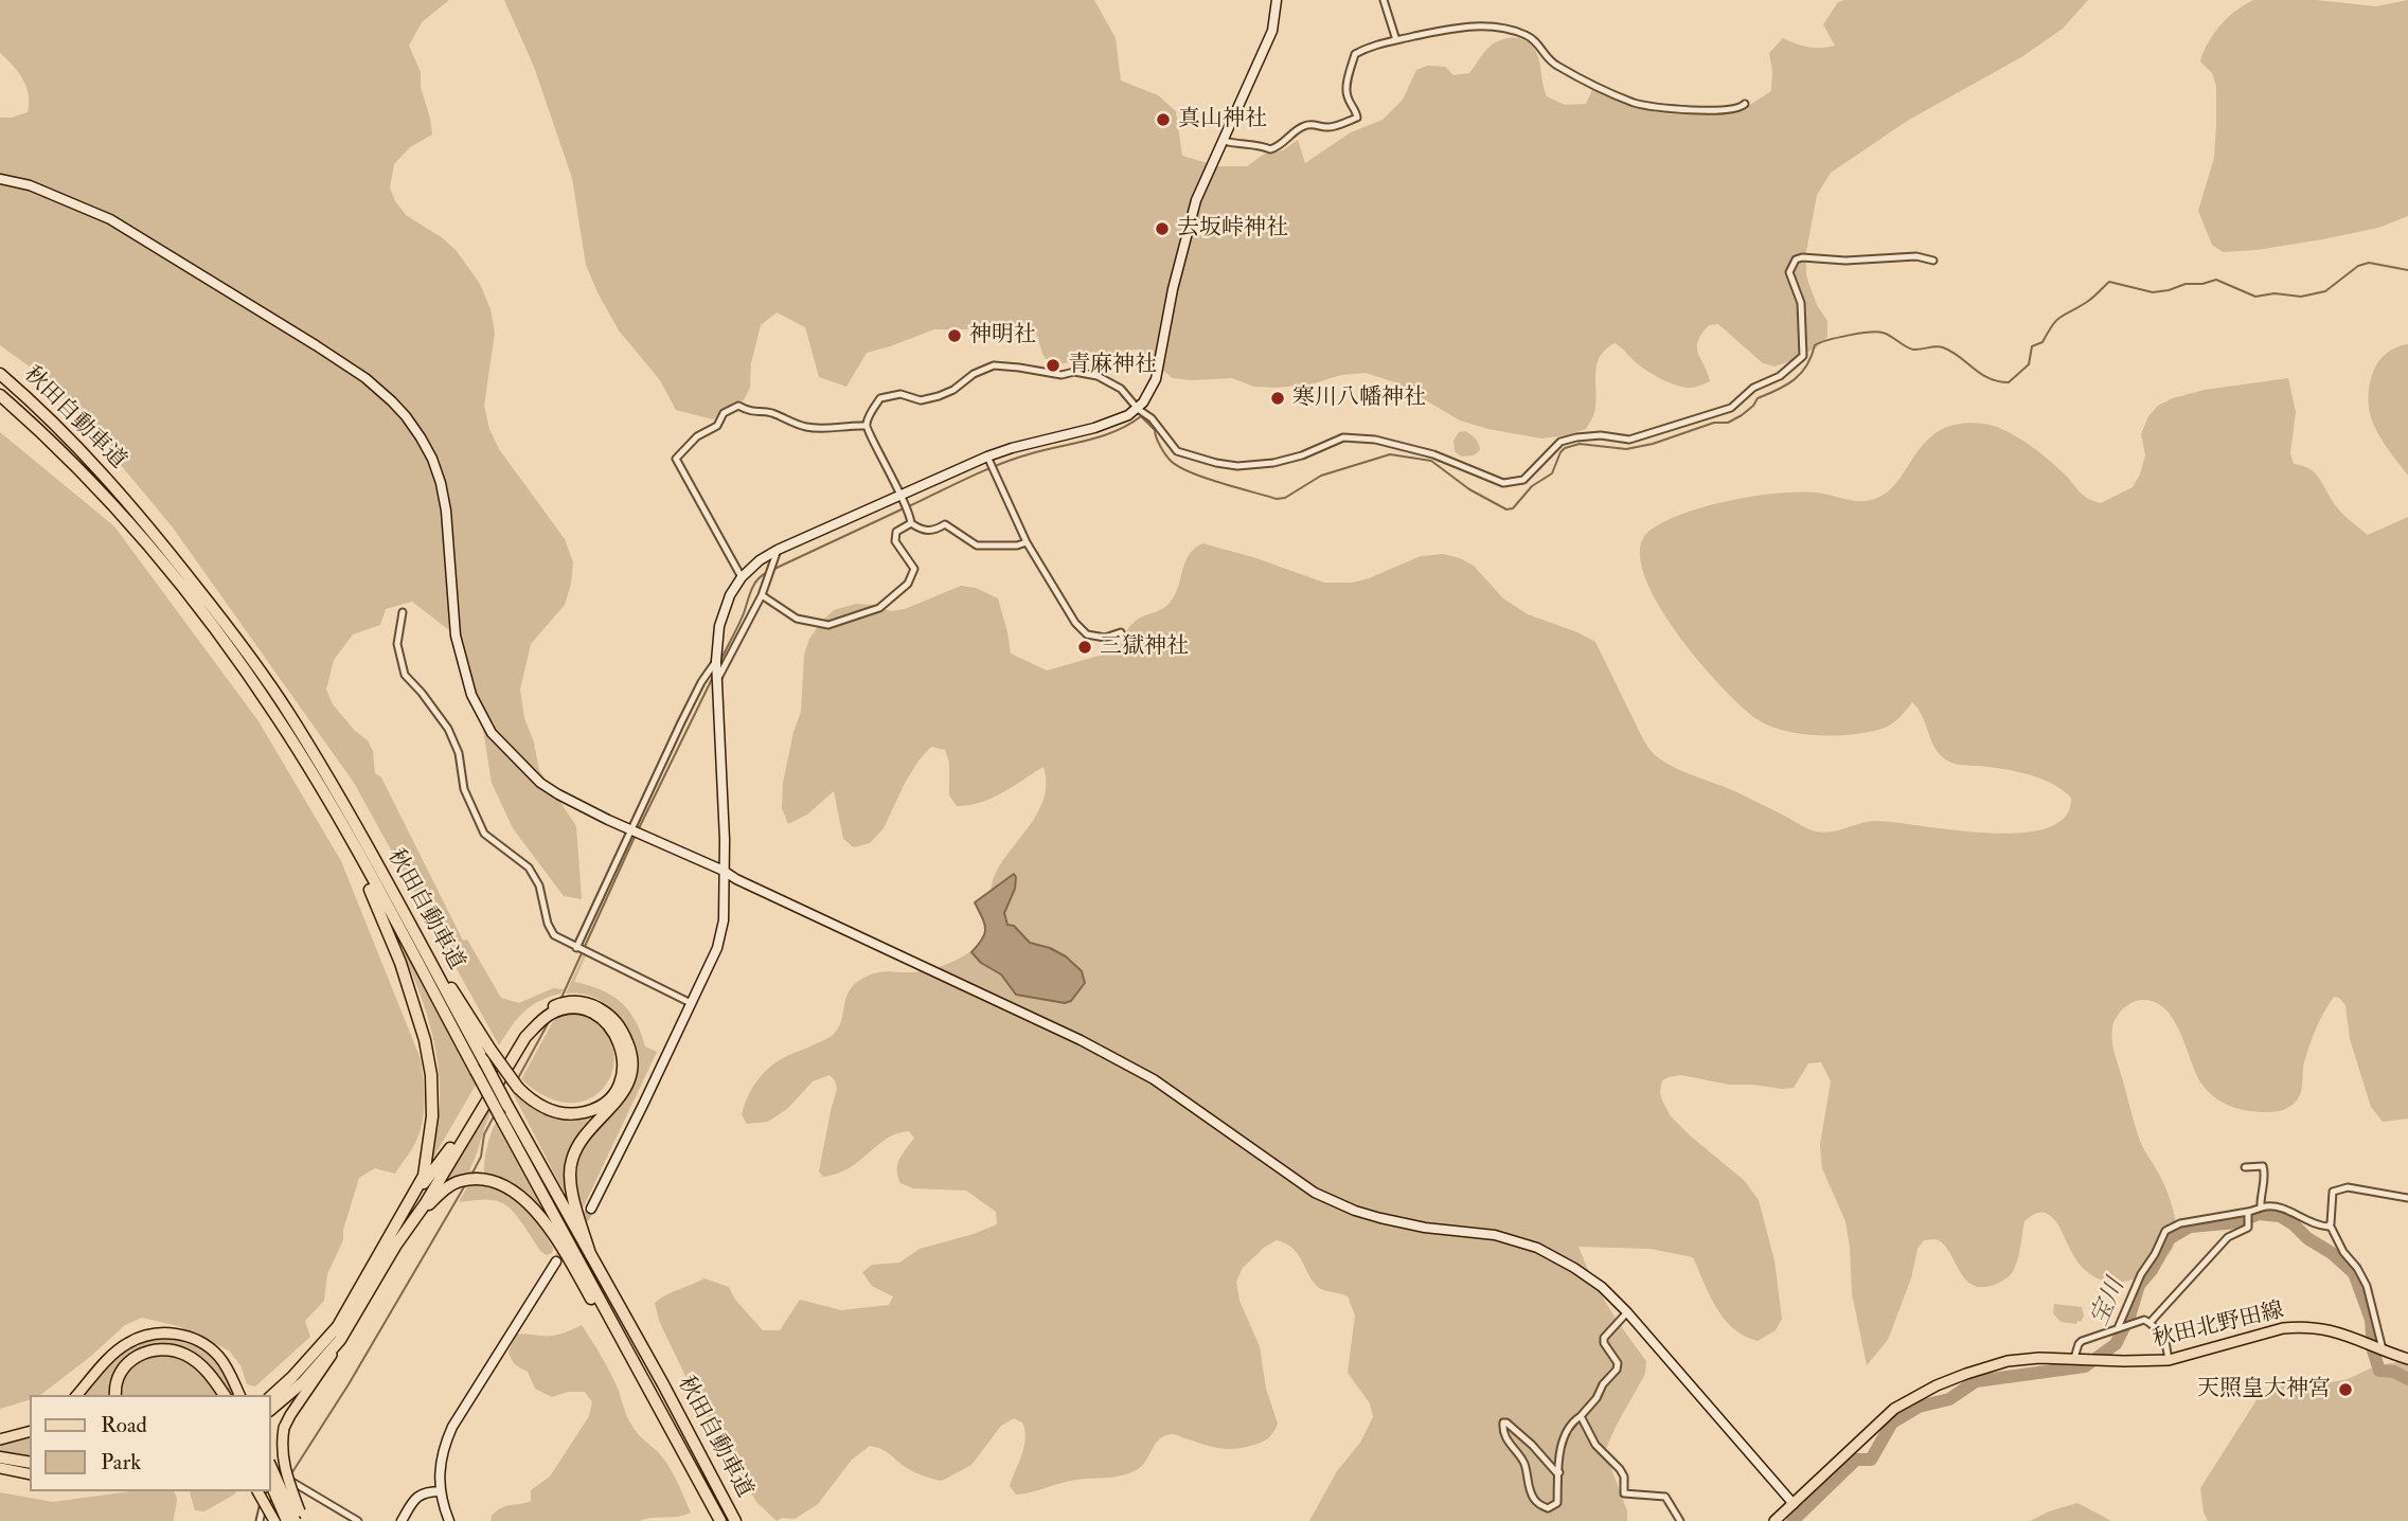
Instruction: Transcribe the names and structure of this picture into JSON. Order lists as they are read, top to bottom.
{
  "streets": {
    "highway": ["秋田自動車道"],
    "main road": ["秋田北野田線"]
  },
  "water": ["宝川"],
  "places": [
    "真山神社",
    "去坂峠神社",
    "神明社",
    "青麻神社",
    "寒川八幡神社",
    "三獄神社",
    "天照皇大神宮"
  ],
  "legend": ["Road", "Park"]
}
